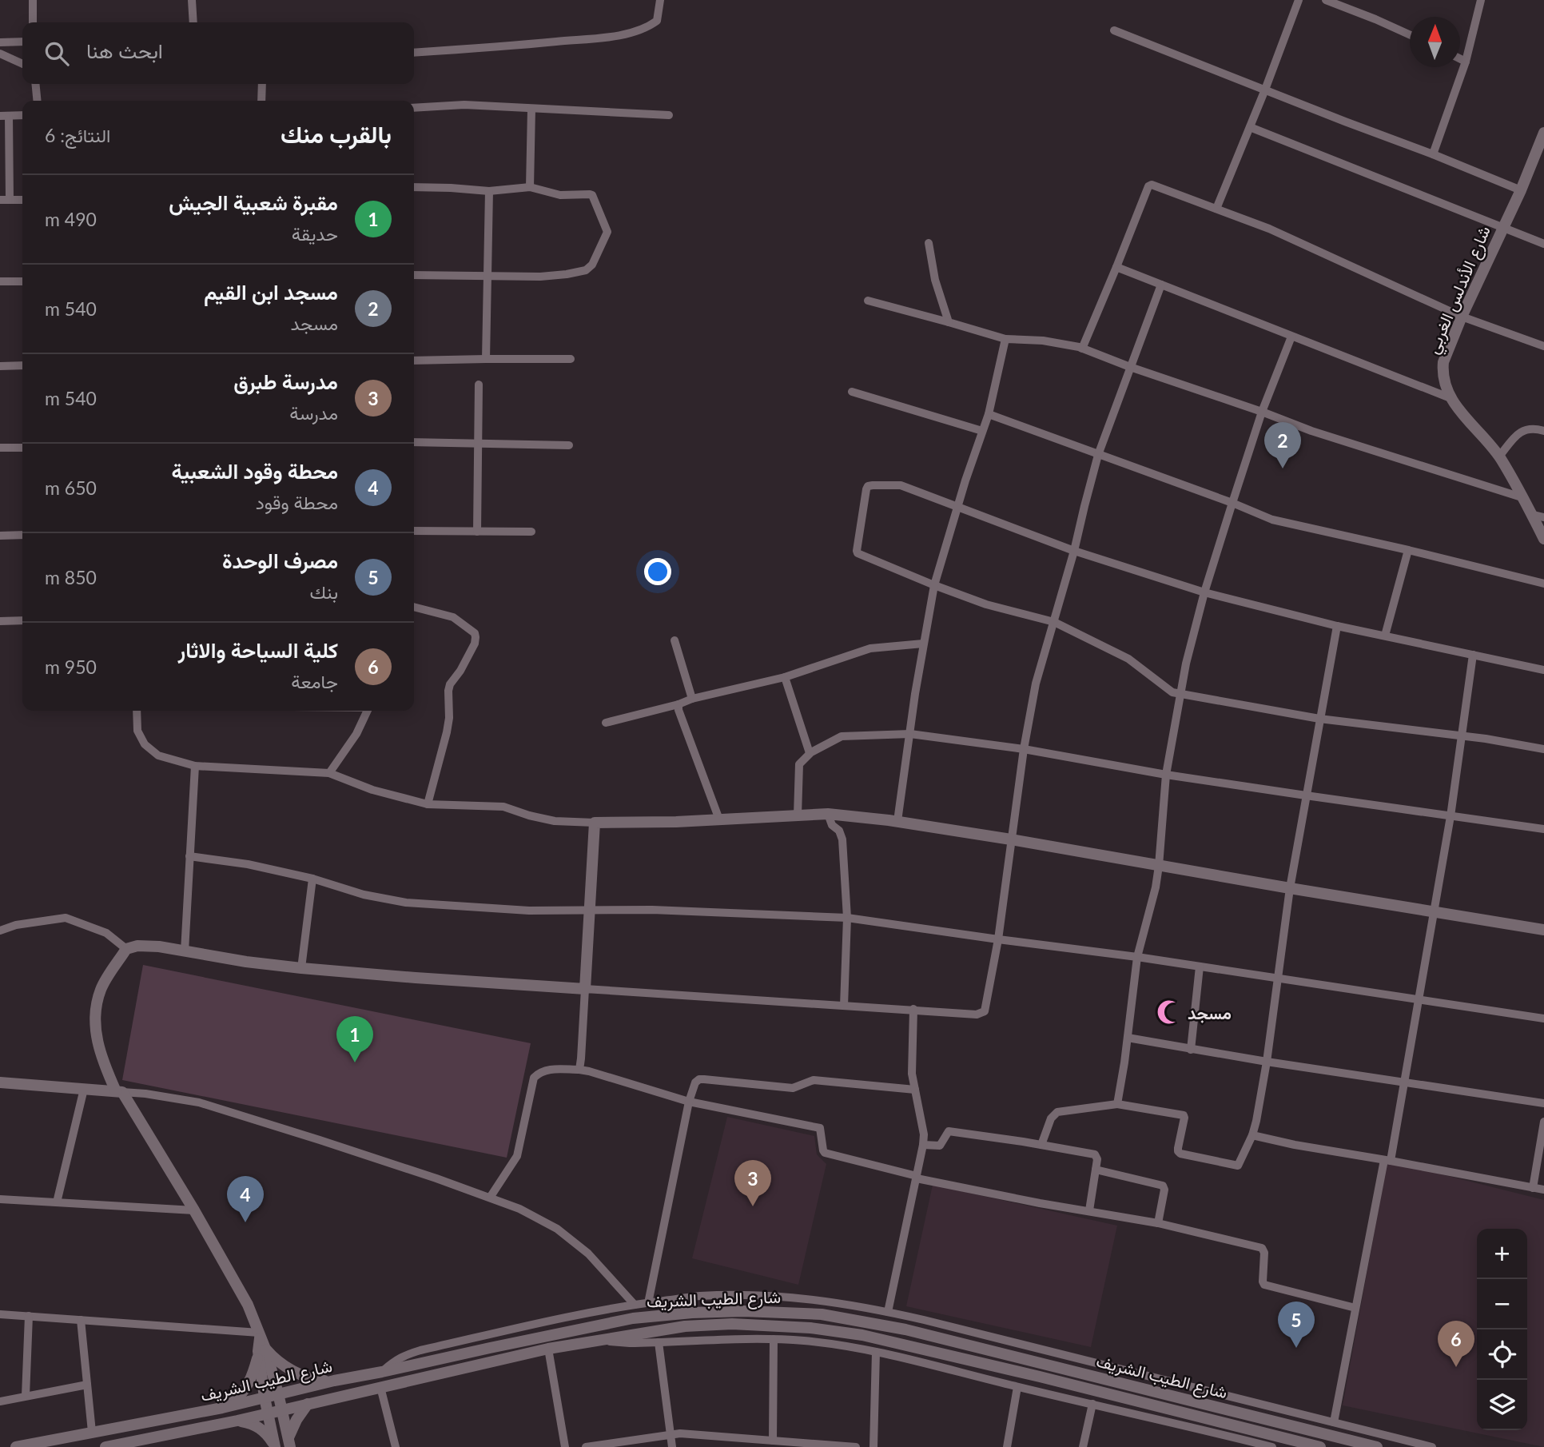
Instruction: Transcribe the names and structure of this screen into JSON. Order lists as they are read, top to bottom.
{
  "streets": {
    "main road": ["شارع الأندلس الغربي", "شارع الطيب الشريف"]
  },
  "places": {
    "mosque": ["مسجد"]
  },
  "north": "top",
  "page": {
    "search": "ابحث هنا",
    "heading": ["بالقرب منك", "النتائج: 6"],
    "list": [
      {
        "mark": "1",
        "name": "مقبرة شعبية الجيش",
        "note": "حديقة",
        "value": "490 m"
      },
      {
        "mark": "2",
        "name": "مسجد ابن القيم",
        "note": "مسجد",
        "value": "540 m"
      },
      {
        "mark": "3",
        "name": "مدرسة طبرق",
        "note": "مدرسة",
        "value": "540 m"
      },
      {
        "mark": "4",
        "name": "محطة وقود الشعبية",
        "note": "محطة وقود",
        "value": "650 m"
      },
      {
        "mark": "5",
        "name": "مصرف الوحدة",
        "note": "بنك",
        "value": "850 m"
      },
      {
        "mark": "6",
        "name": "كلية السياحة والاثار",
        "note": "جامعة",
        "value": "950 m"
      }
    ],
    "pins": [
      "2",
      "1",
      "3",
      "4",
      "5",
      "6"
    ],
    "map_buttons": ["+", "−"]
  }
}
